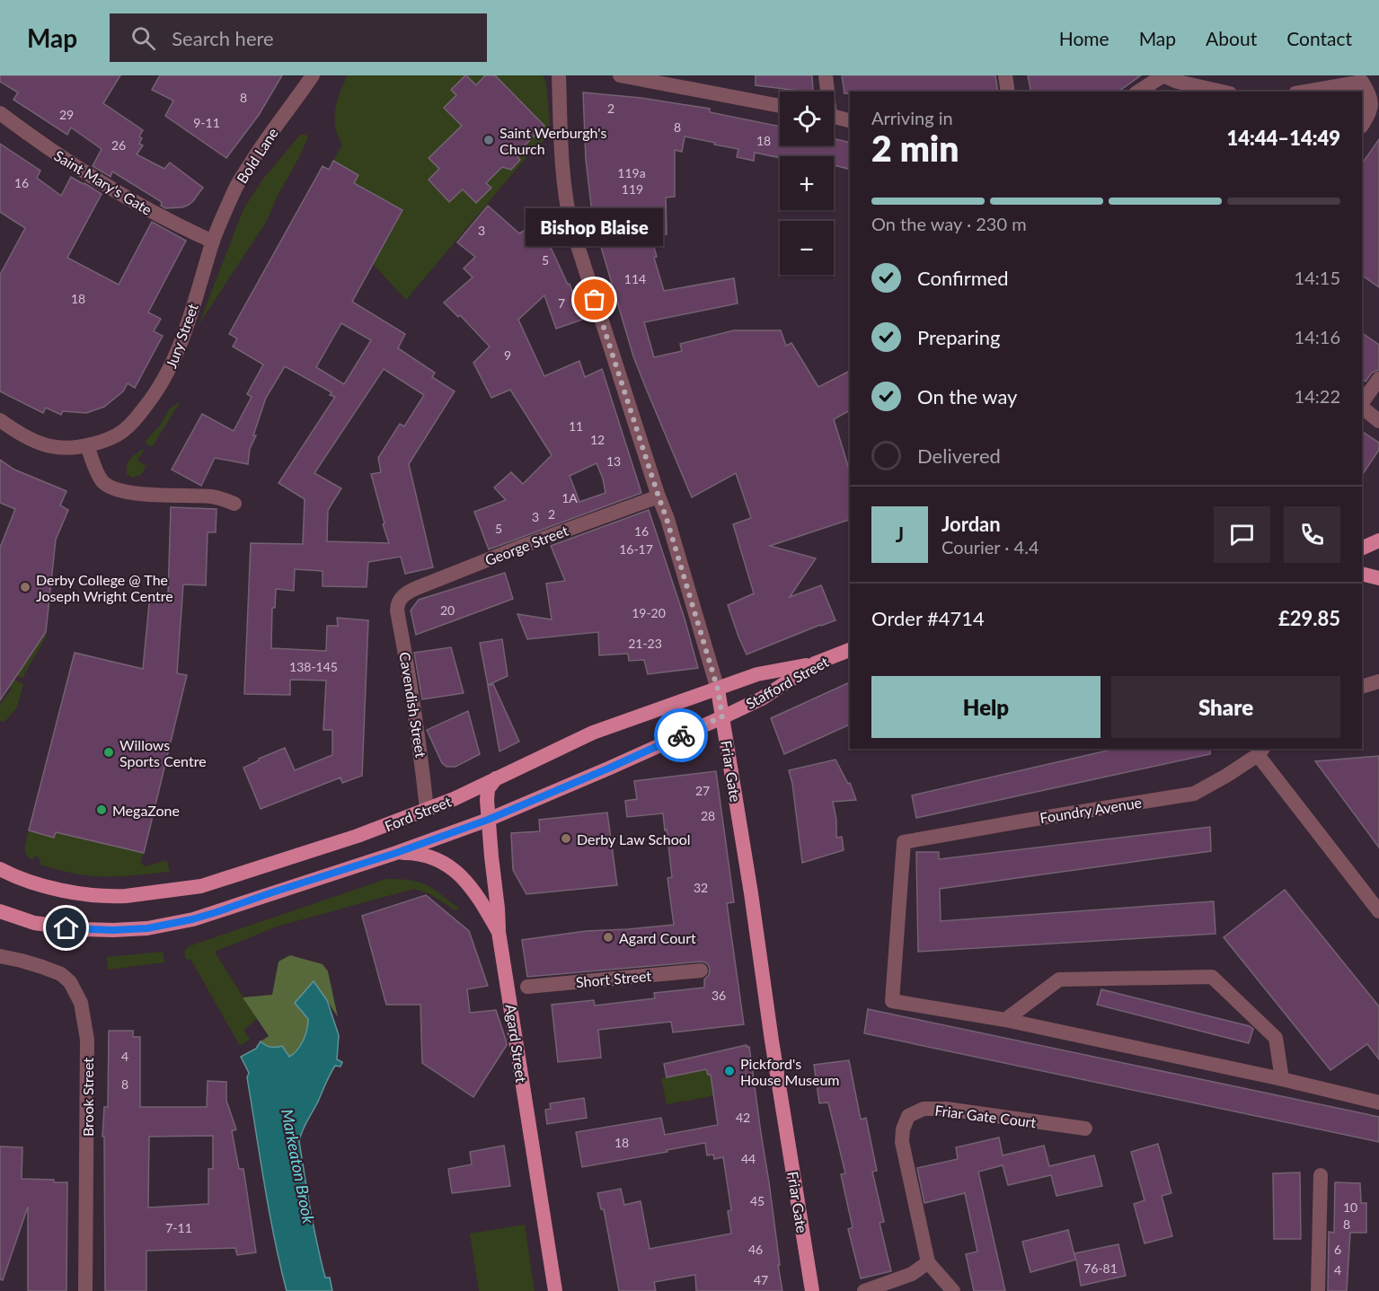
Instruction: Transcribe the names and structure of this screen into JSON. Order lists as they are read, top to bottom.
{
  "streets": {
    "main road": [
      "Stafford Street",
      "Friar Gate",
      "Ford Street",
      "Agard Street"
    ],
    "street": [
      "Bold Lane",
      "Saint Mary's Gate",
      "Jury Street",
      "George Street",
      "Cavendish Street",
      "Foundry Avenue",
      "Short Street",
      "Brook Street",
      "Friar Gate Court"
    ]
  },
  "crossings": [
    ["Bold Lane", "Saint Mary's Gate"],
    ["Bold Lane", "Jury Street"],
    ["Saint Mary's Gate", "Jury Street"],
    ["George Street", "Cavendish Street"],
    ["George Street", "Friar Gate"],
    ["Stafford Street", "Friar Gate"],
    ["Stafford Street", "Ford Street"],
    ["Cavendish Street", "Ford Street"],
    ["Friar Gate", "Ford Street"],
    ["Ford Street", "Agard Street"]
  ],
  "water": ["Markeaton Brook"],
  "places": [
    "Saint Werburgh's Church",
    "Bishop Blaise",
    "Derby College @ The Joseph Wright Centre",
    "Willows Sports Centre",
    "MegaZone",
    "Derby Law School",
    "Agard Court",
    "Pickford's House Museum"
  ],
  "house_numbers": [
    "8",
    "2",
    "29",
    "9-11",
    "8",
    "18",
    "26",
    "119a",
    "16",
    "119",
    "3",
    "5",
    "114",
    "18",
    "7",
    "9",
    "11",
    "12",
    "13",
    "1A",
    "2",
    "3",
    "5",
    "16",
    "16-17",
    "20",
    "19-20",
    "21-23",
    "138-145",
    "27",
    "28",
    "32",
    "36",
    "4",
    "8",
    "42",
    "18",
    "44",
    "45",
    "10",
    "8",
    "7-11",
    "46",
    "6",
    "76-81",
    "4",
    "47"
  ],
  "page": {
    "header": "Map",
    "search": "Search here",
    "nav": [
      "Home",
      "Map",
      "About",
      "Contact"
    ],
    "map_buttons": ["+", "−"],
    "heading": ["2 min", "Arriving in", "14:44–14:49"],
    "panel": [
      "Jordan",
      "Courier · 4.4",
      "Order #4714",
      "£29.85"
    ],
    "bar": "On the way · 230 m",
    "bubble": "Bishop Blaise",
    "list": [
      ["Confirmed", "14:15"],
      ["Preparing", "14:16"],
      ["On the way", "14:22"],
      "Delivered"
    ],
    "round": "J",
    "buttons": ["Help", "Share"]
  }
}
